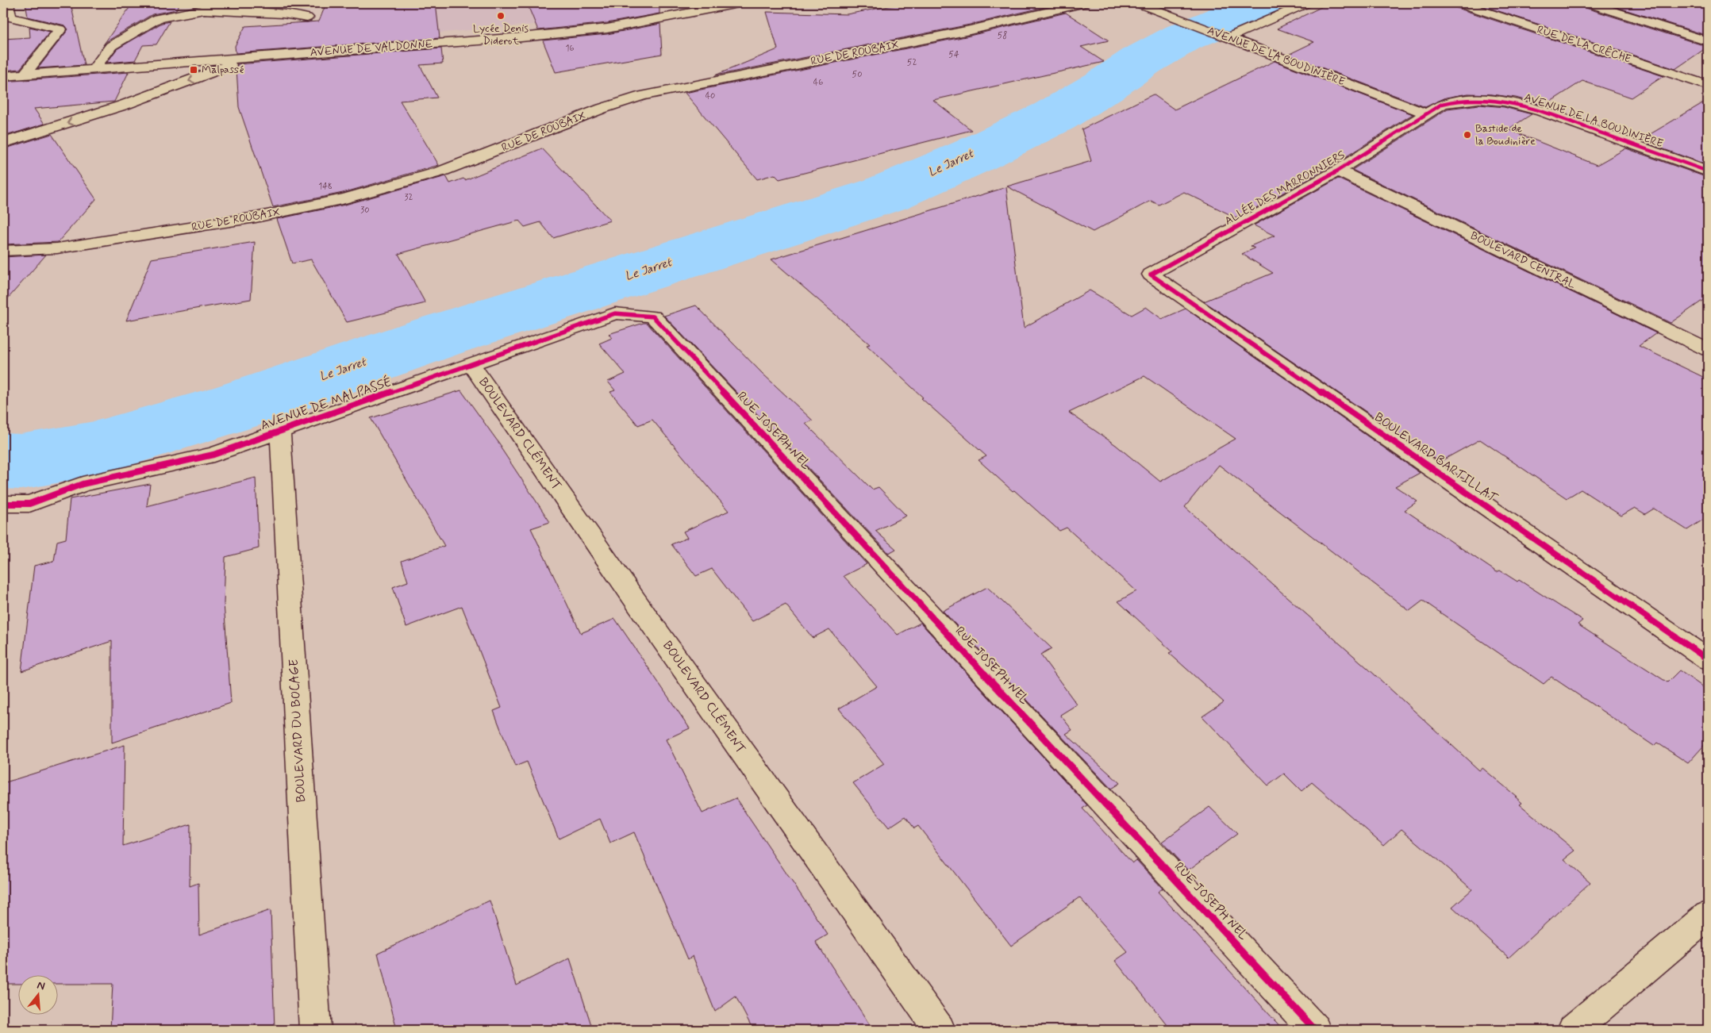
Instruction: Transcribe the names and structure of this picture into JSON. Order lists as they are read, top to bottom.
{
  "streets": {
    "street": [
      "RUE DE LA CRÊCHE",
      "AVENUE DE VALDONNE",
      "RUE DE ROUBAIX",
      "AVENUE DE LA BOUDINIÈRE",
      "ALLÉE DES MARRONNIERS",
      "BOULEVARD CENTRAL",
      "AVENUE DE MALPASSÉ",
      "RUE JOSEPH NEL",
      "BOULEVARD CLÉMENT",
      "BOULEVARD BARTILLAT",
      "BOULEVARD DU BOCAGE"
    ]
  },
  "crossings": [
    ["AVENUE DE LA BOUDINIÈRE", "ALLÉE DES MARRONNIERS"],
    ["ALLÉE DES MARRONNIERS", "BOULEVARD CENTRAL"],
    ["ALLÉE DES MARRONNIERS", "BOULEVARD BARTILLAT"],
    ["AVENUE DE MALPASSÉ", "RUE JOSEPH NEL"],
    ["AVENUE DE MALPASSÉ", "BOULEVARD CLÉMENT"],
    ["AVENUE DE MALPASSÉ", "BOULEVARD DU BOCAGE"]
  ],
  "water": ["Le Jarret"],
  "places": {
    "other": ["Lycée Denis Diderot", "Bastide de la Boudinière"],
    "transit": ["Malpassé"]
  },
  "house_numbers": [
    "58",
    "16",
    "54",
    "52",
    "50",
    "46",
    "40",
    "148",
    "32",
    "30"
  ],
  "north": "top"
}
